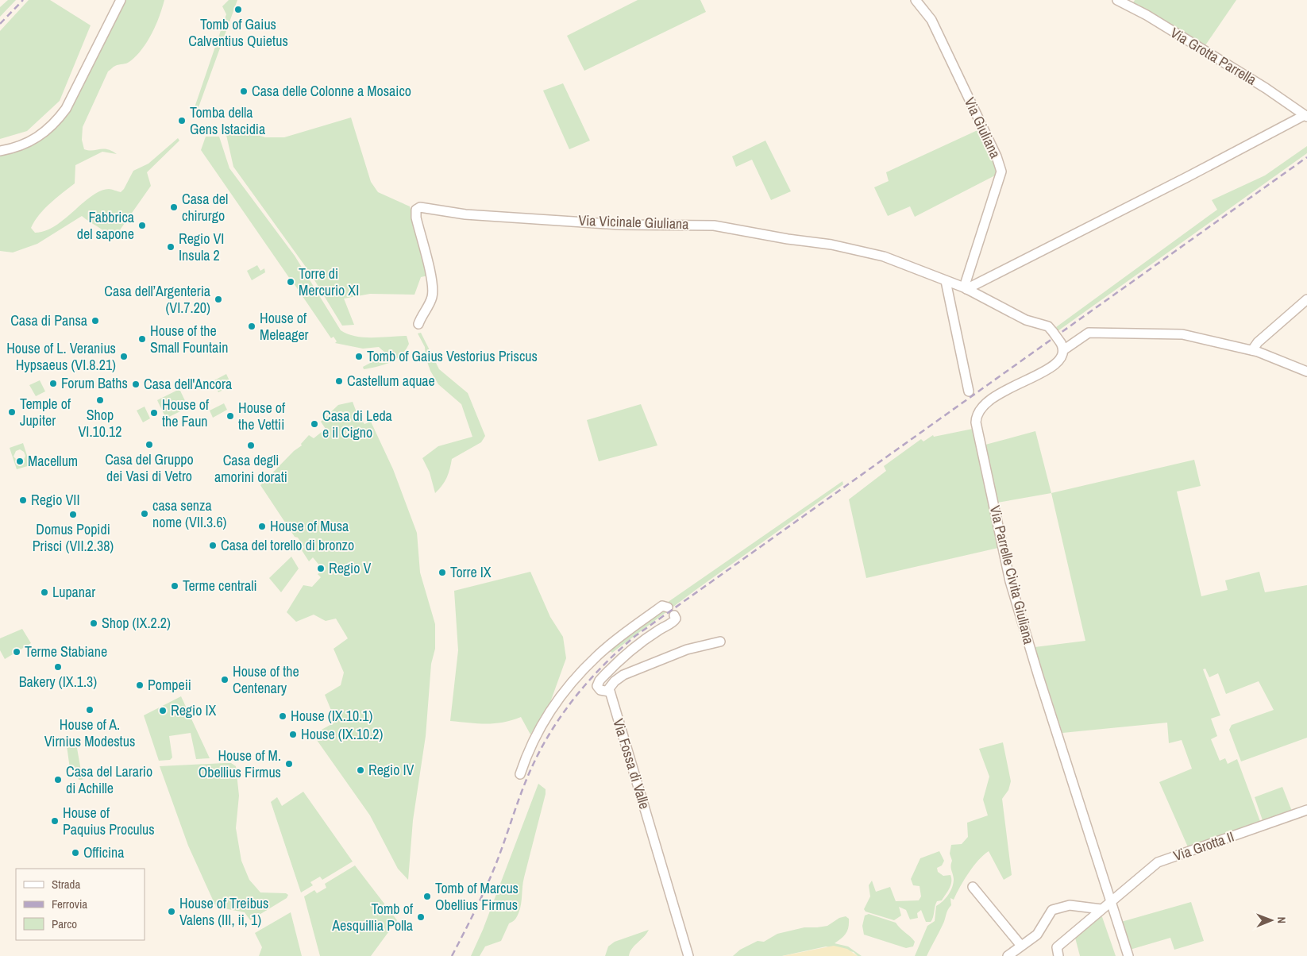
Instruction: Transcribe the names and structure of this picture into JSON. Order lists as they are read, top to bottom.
{
  "streets": {
    "street": [
      "Via Grotta Parrella",
      "Via Giuliana",
      "Via Vicinale Giuliana",
      "Via Parrelle Civita Giuliana",
      "Via Fossa di Valle",
      "Via Grotta II"
    ]
  },
  "crossings": [
    ["Via Giuliana", "Via Vicinale Giuliana"],
    ["Via Parrelle Civita Giuliana", "Via Grotta II"]
  ],
  "places": [
    "Tomb of Gaius Calventius Quietus",
    "Casa delle Colonne a Mosaico",
    "Tomba della Gens Istacidia",
    "Casa del chirurgo",
    "Fabbrica del sapone",
    "Regio VI Insula 2",
    "Torre di Mercurio XI",
    "Casa dell’Argenteria (VI.7.20)",
    "Casa di Pansa",
    "House of Meleager",
    "House of the Small Fountain",
    "House of L. Veranius Hypsaeus (VI.8.21)",
    "Tomb of Gaius Vestorius Priscus",
    "Castellum aquae",
    "Forum Baths",
    "Casa dell'Ancora",
    "Shop VI.10.12",
    "Temple of Jupiter",
    "House of the Faun",
    "House of the Vettii",
    "Casa di Leda e il Cigno",
    "Casa del Gruppo dei Vasi di Vetro",
    "Casa degli amorini dorati",
    "Macellum",
    "Regio VII",
    "casa senza nome (VII.3.6)",
    "Domus Popidi Prisci (VII.2.38)",
    "House of Musa",
    "Casa del torello di bronzo",
    "Regio V",
    "Torre IX",
    "Terme centrali",
    "Lupanar",
    "Shop (IX.2.2)",
    "Terme Stabiane",
    "Bakery (IX.1.3)",
    "House of the Centenary",
    "Pompeii",
    "House of A. Virnius Modestus",
    "Regio IX",
    "House (IX.10.1)",
    "House (IX.10.2)",
    "House of M. Obellius Firmus",
    "Regio IV",
    "Casa del Larario di Achille",
    "House of Paquius Proculus",
    "Officina",
    "Tomb of Marcus Obellius Firmus",
    "House of Treibus Valens (III, ii, 1)",
    "Tomb of Aesquillia Polla"
  ],
  "legend": ["Strada", "Ferrovia", "Parco"],
  "north": "right"
}
